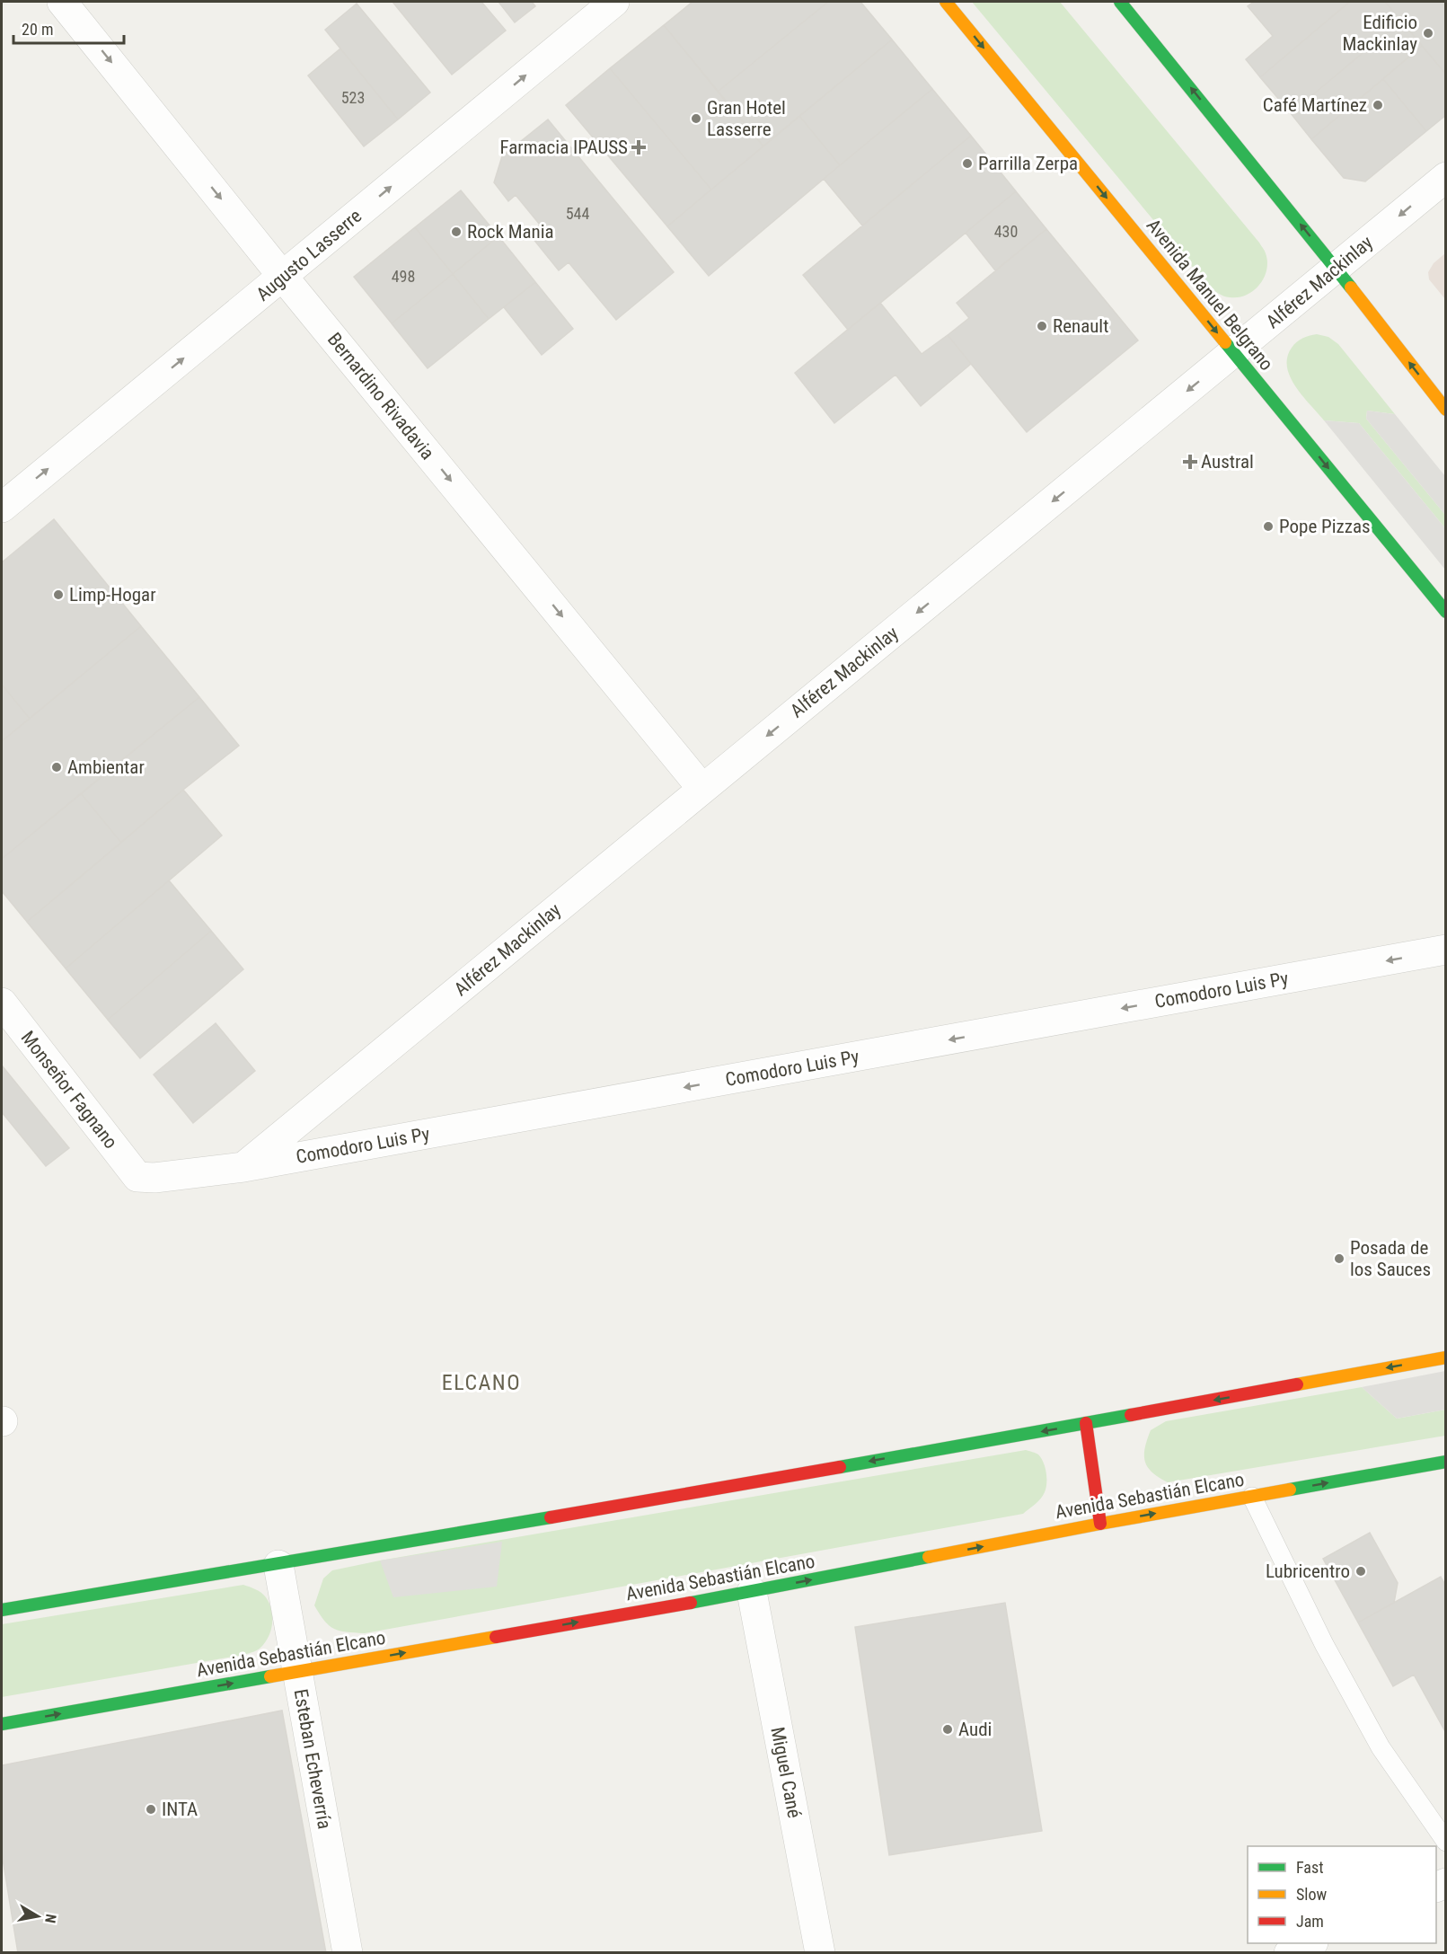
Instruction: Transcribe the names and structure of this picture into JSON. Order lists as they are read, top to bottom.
{
  "streets": {
    "main road": ["Avenida Manuel Belgrano", "Avenida Sebastián Elcano"],
    "street": [
      "Augusto Lasserre",
      "Alférez Mackinlay",
      "Bernardino Rivadavia",
      "Comodoro Luis Py",
      "Monseñor Fagnano",
      "Esteban Echeverría",
      "Miguel Cané"
    ]
  },
  "crossings": [
    ["Augusto Lasserre", "Bernardino Rivadavia"],
    ["Alférez Mackinlay", "Avenida Manuel Belgrano"],
    ["Alférez Mackinlay", "Bernardino Rivadavia"],
    ["Alférez Mackinlay", "Comodoro Luis Py"],
    ["Comodoro Luis Py", "Monseñor Fagnano"],
    ["Avenida Sebastián Elcano", "Esteban Echeverría"],
    ["Avenida Sebastián Elcano", "Miguel Cané"]
  ],
  "one_way": [
    "Augusto Lasserre",
    "Alférez Mackinlay",
    "Avenida Manuel Belgrano",
    "Bernardino Rivadavia",
    "Comodoro Luis Py"
  ],
  "districts": ["ELCANO"],
  "places": {
    "other": [
      "Edificio Mackinlay",
      "Café Martínez",
      "Gran Hotel Lasserre",
      "Parrilla Zerpa",
      "Rock Mania",
      "Renault",
      "Pope Pizzas",
      "Limp-Hogar",
      "Ambientar",
      "Posada de los Sauces",
      "Lubricentro",
      "Audi",
      "INTA"
    ],
    "health": ["Farmacia IPAUSS", "Austral"]
  },
  "house_numbers": [
    "523",
    "544",
    "430",
    "498"
  ],
  "legend": ["Fast", "Slow", "Jam"],
  "scale_bar": "20 m",
  "north": "right"
}
